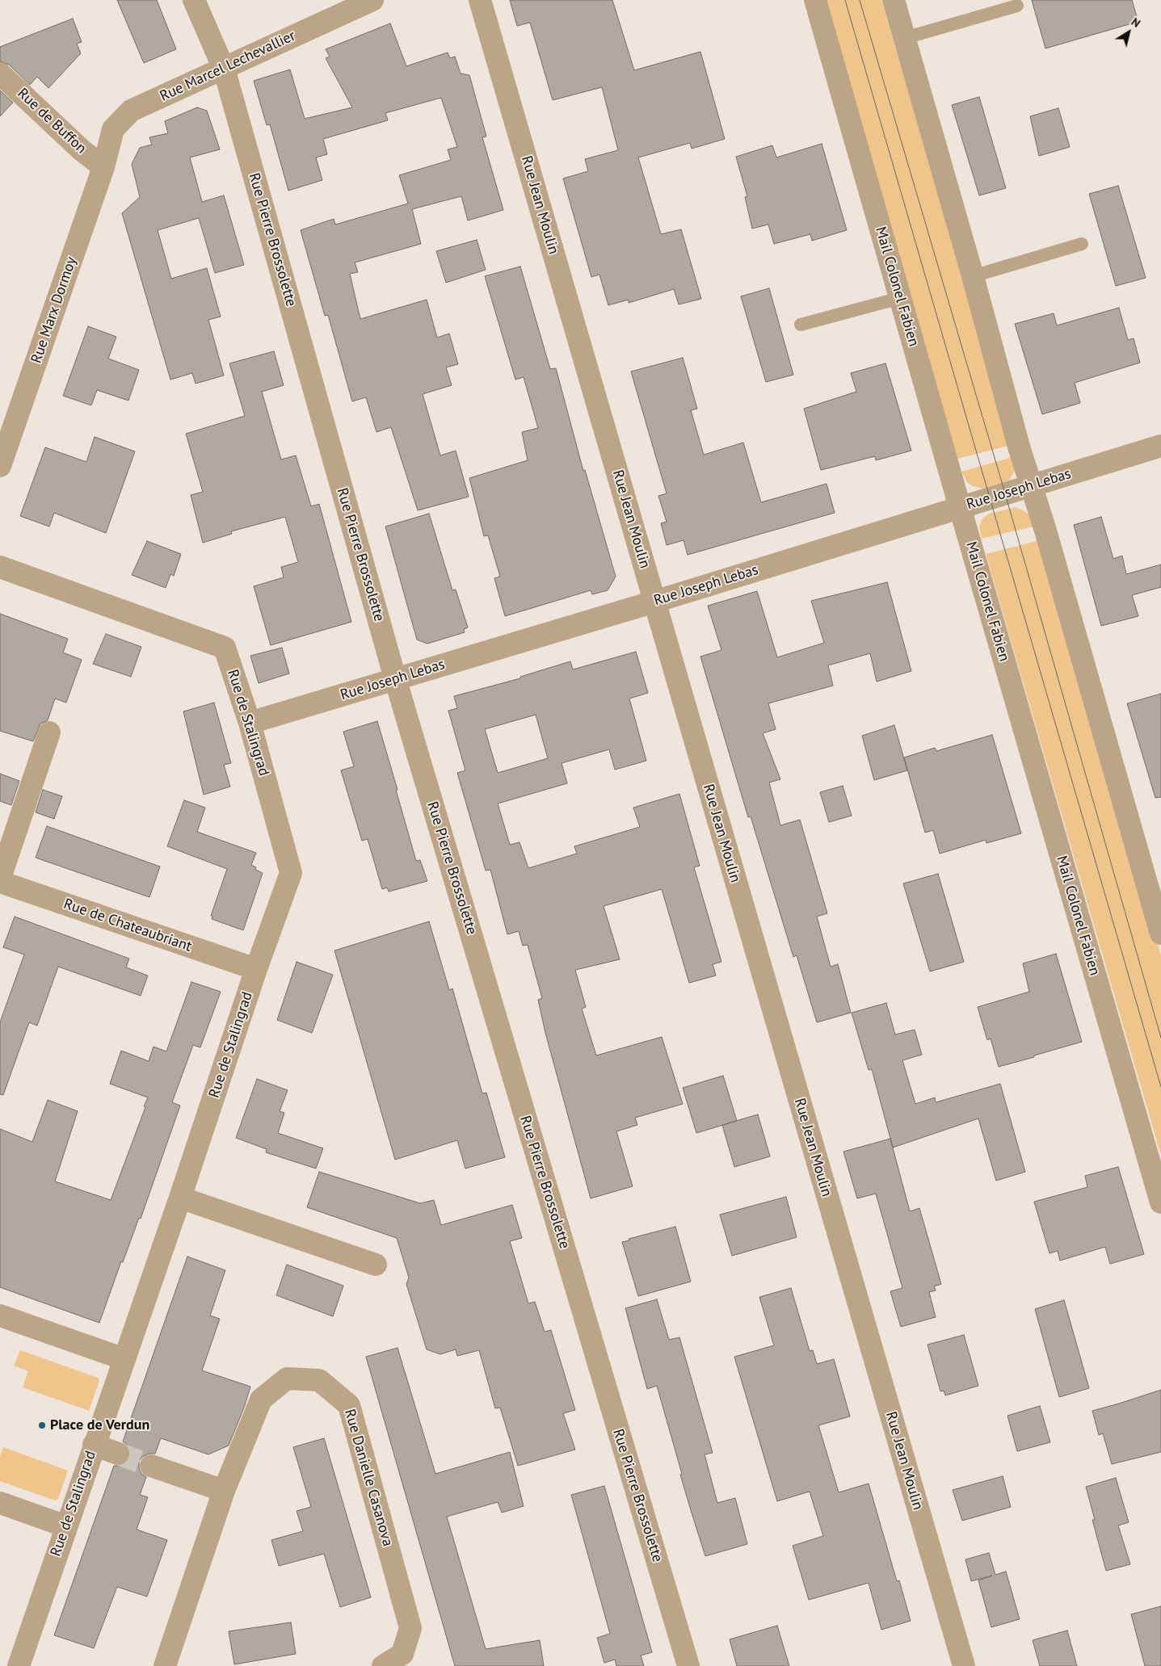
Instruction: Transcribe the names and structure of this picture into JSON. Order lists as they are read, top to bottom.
{
  "streets": {
    "street": [
      "Rue Marcel Lechevallier",
      "Rue de Buffon",
      "Rue Jean Moulin",
      "Rue Pierre Brossolette",
      "Mail Colonel Fabien",
      "Rue Marx Dormoy",
      "Rue Joseph Lebas",
      "Rue de Stalingrad",
      "Rue de Chateaubriant",
      "Rue Danielle Casanova"
    ]
  },
  "crossings": [
    ["Rue Marcel Lechevallier", "Rue de Buffon"],
    ["Rue Marcel Lechevallier", "Rue Pierre Brossolette"],
    ["Rue Marcel Lechevallier", "Rue Marx Dormoy"],
    ["Rue de Buffon", "Rue Marx Dormoy"],
    ["Rue Jean Moulin", "Rue Joseph Lebas"],
    ["Rue Pierre Brossolette", "Rue Joseph Lebas"],
    ["Mail Colonel Fabien", "Rue Joseph Lebas"],
    ["Rue Joseph Lebas", "Rue de Stalingrad"],
    ["Rue de Stalingrad", "Rue de Chateaubriant"]
  ],
  "places": ["Place de Verdun"],
  "north": "top right"
}
